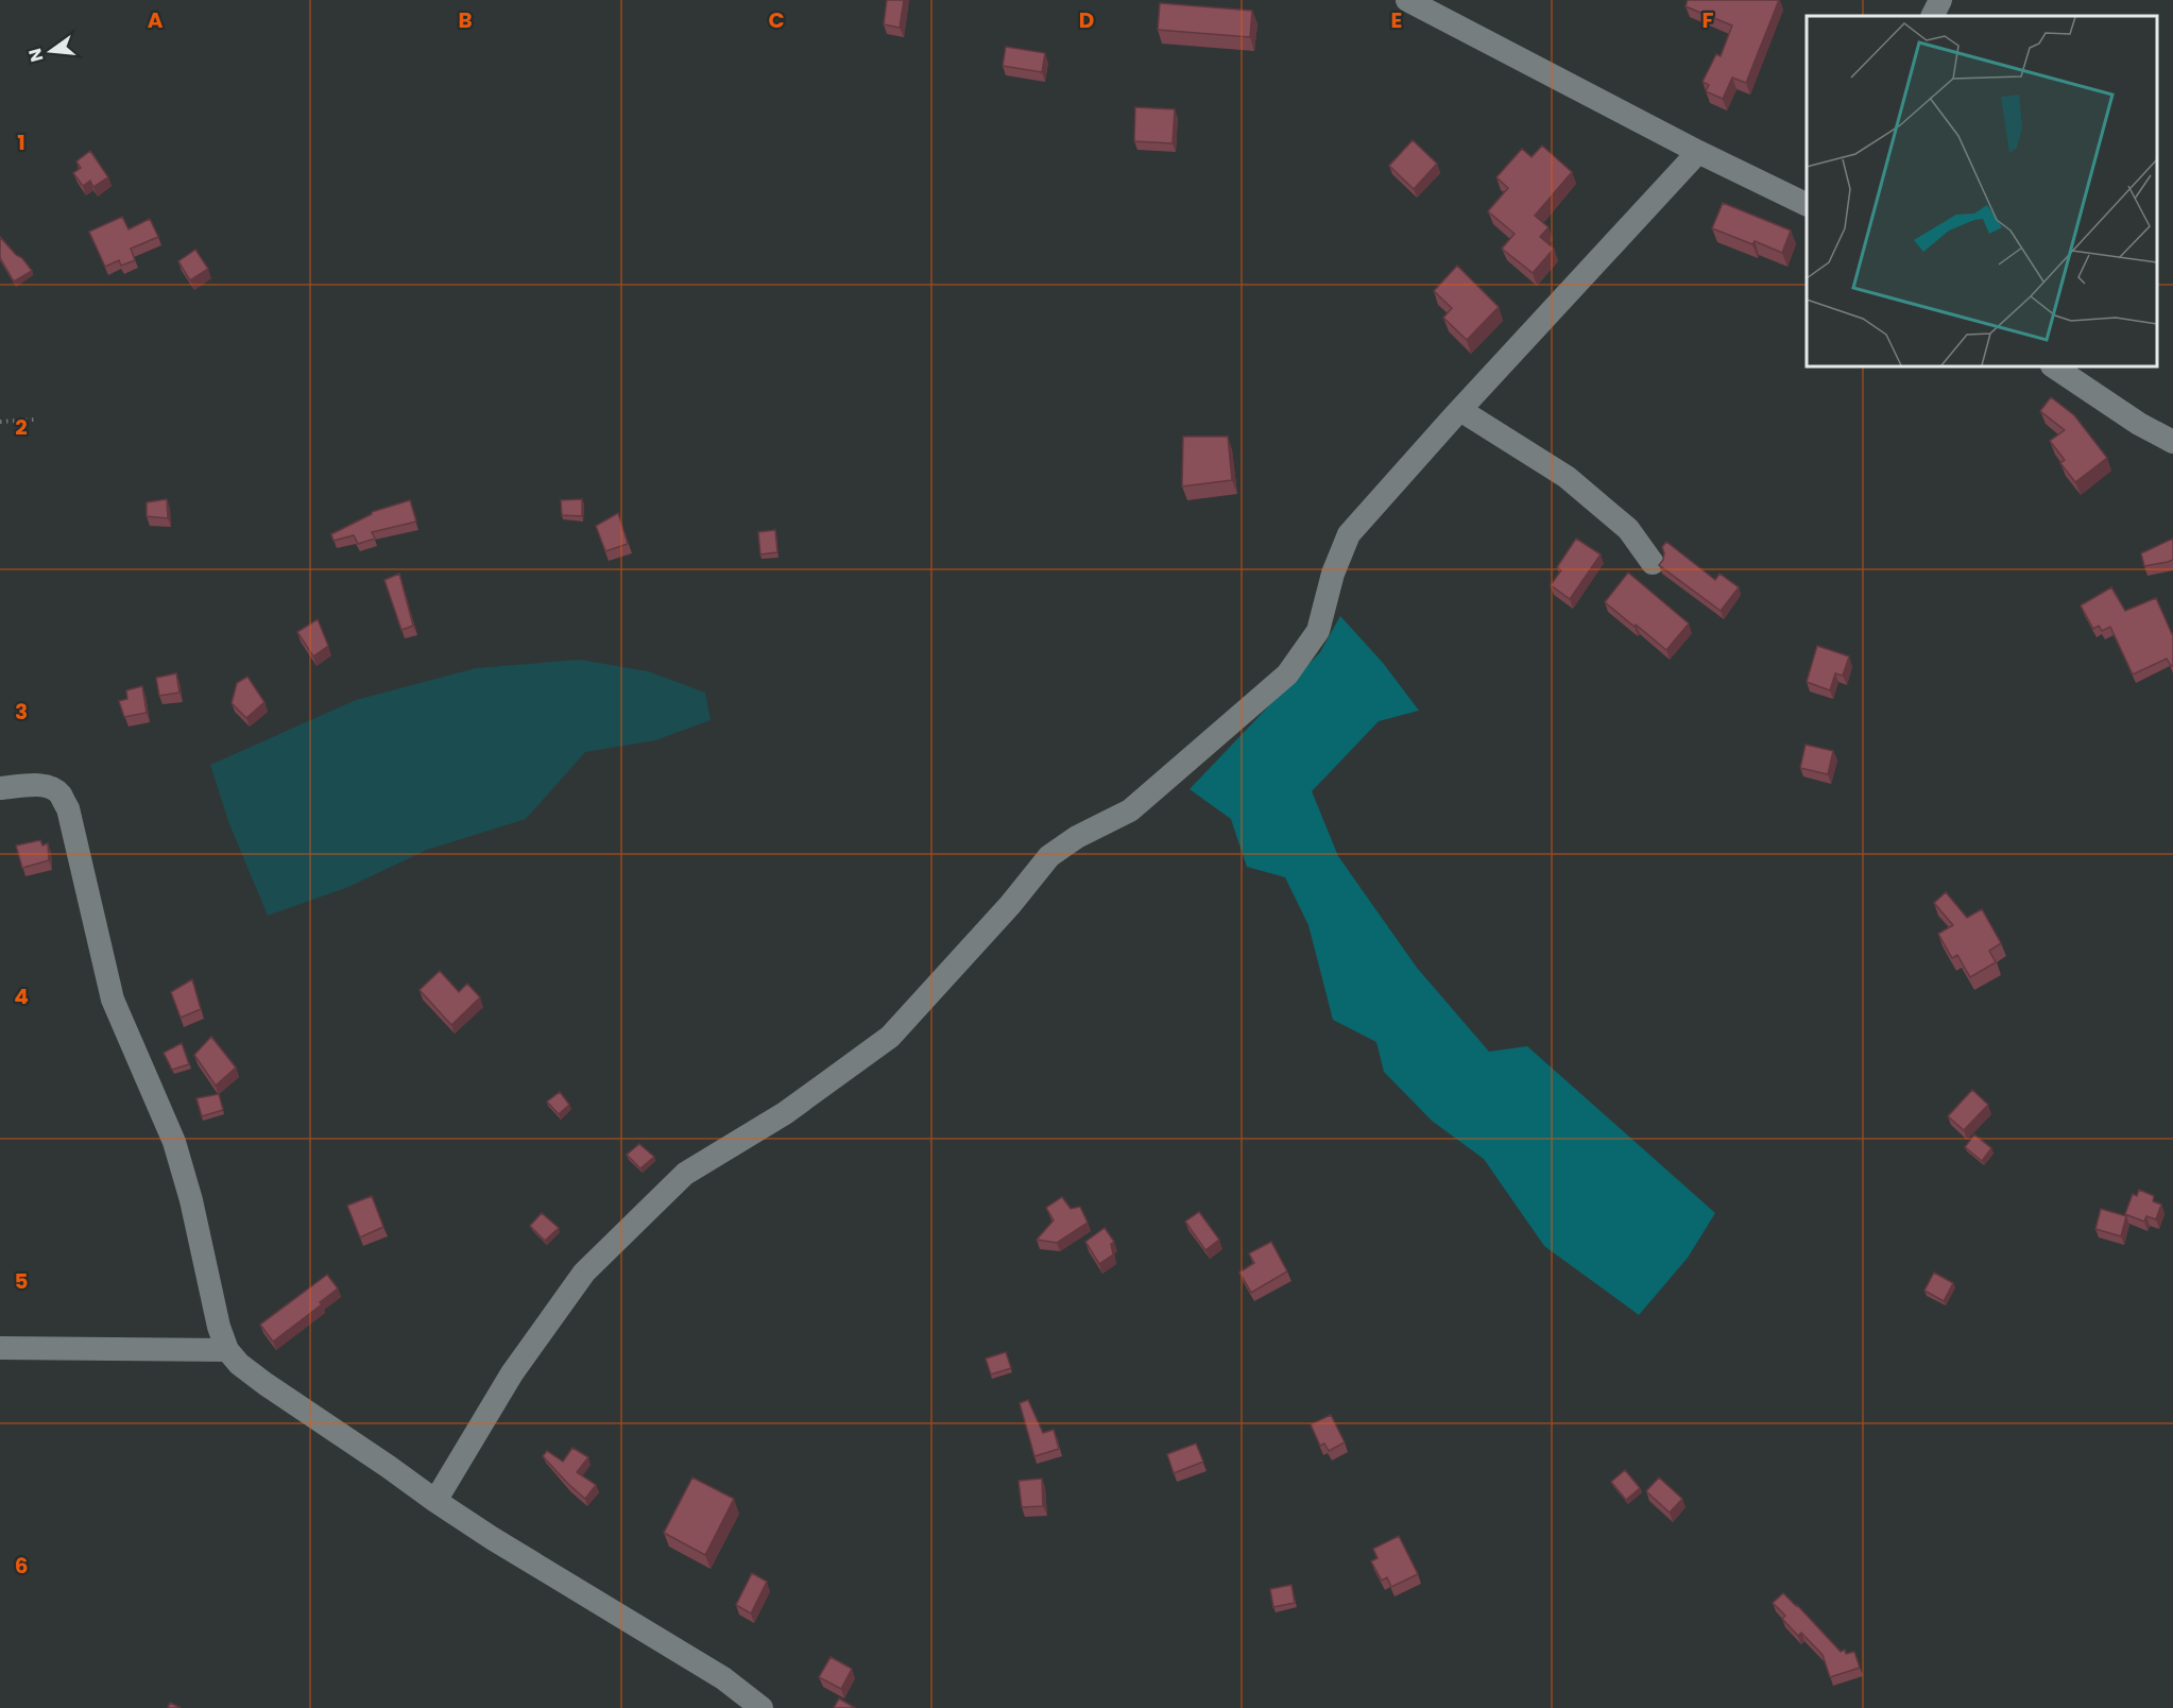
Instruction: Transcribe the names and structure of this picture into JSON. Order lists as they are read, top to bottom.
{
  "north": "left",
  "grid": {
    "columns": [
      "A",
      "B",
      "C",
      "D",
      "E",
      "F"
    ],
    "rows": [
      "1",
      "2",
      "3",
      "4",
      "5",
      "6"
    ]
  }
}
